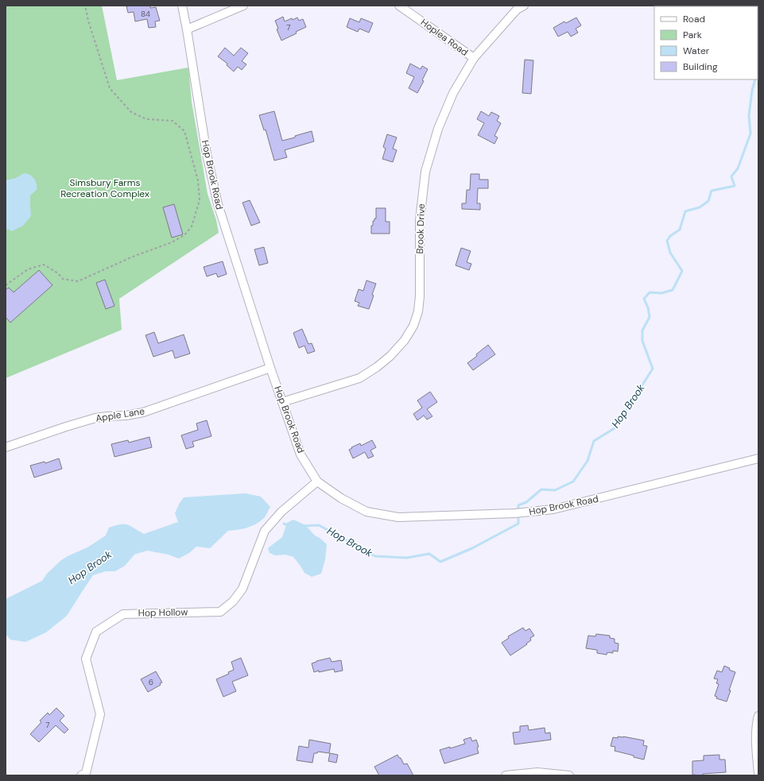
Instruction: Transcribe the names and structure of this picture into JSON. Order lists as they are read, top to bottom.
{
  "streets": {
    "street": [
      "Hoplea Road",
      "Hop Brook Road",
      "Brook Drive",
      "Apple Lane",
      "Hop Hollow"
    ]
  },
  "crossings": [
    ["Hoplea Road", "Brook Drive"],
    ["Hop Brook Road", "Brook Drive"],
    ["Hop Brook Road", "Apple Lane"],
    ["Hop Brook Road", "Hop Hollow"]
  ],
  "water": ["Hop Brook"],
  "parks": ["Simsbury Farms Recreation Complex"],
  "house_numbers": [
    "84",
    "7",
    "6",
    "7"
  ],
  "legend": [
    "Road",
    "Park",
    "Water",
    "Building"
  ]
}
